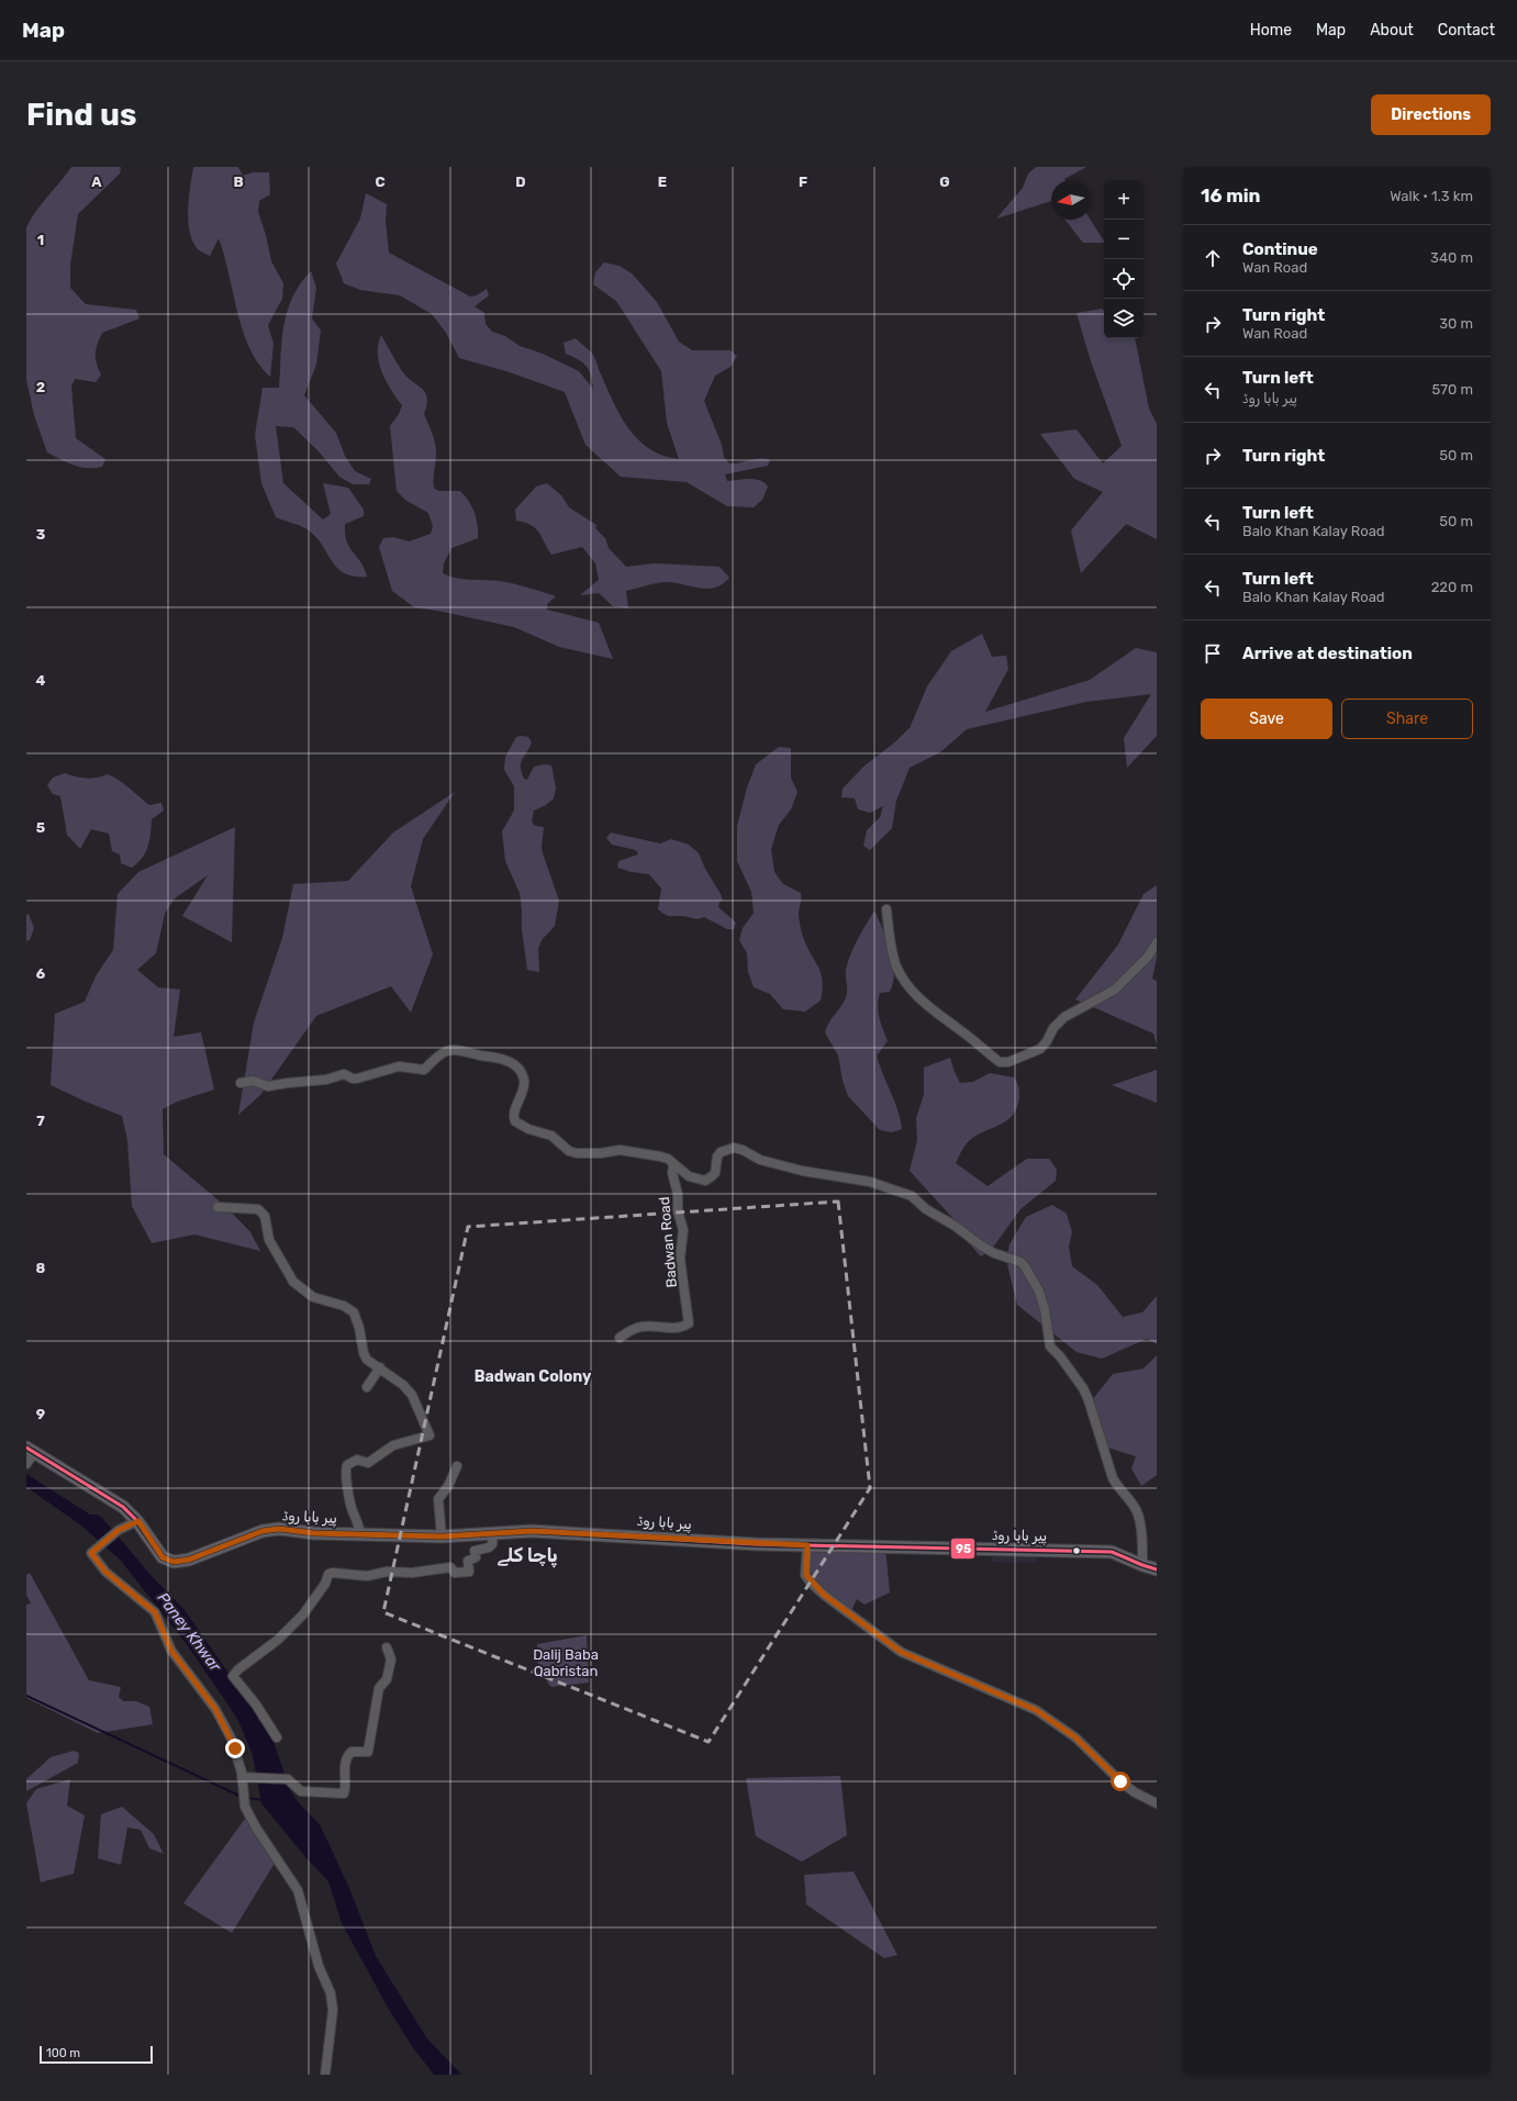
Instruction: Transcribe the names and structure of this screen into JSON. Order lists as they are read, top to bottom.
{
  "streets": {
    "main road": ["پیر بابا روڈ"],
    "street": ["Badwan Road"]
  },
  "districts": ["Badwan Colony", "پاچا کلے"],
  "water": ["Paney Khwar"],
  "parks": ["Dalij Baba Qabristan"],
  "lines": ["transit line 95"],
  "scale_bar": "100 m",
  "north": "left",
  "page": {
    "header": "Map",
    "nav": [
      "Home",
      "Map",
      "About",
      "Contact"
    ],
    "buttons": [
      "Directions",
      ["Save", "Share"]
    ],
    "title": "Find us",
    "heading": ["16 min", "Walk · 1.3 km"],
    "map_buttons": ["+", "−"],
    "list": [
      ["Continue", "Wan Road", "340 m"],
      ["Turn right", "Wan Road", "30 m"],
      ["Turn left", "پیر بابا روڈ", "570 m"],
      ["Turn right", "50 m"],
      ["Turn left", "Balo Khan Kalay Road", "50 m"],
      ["Turn left", "Balo Khan Kalay Road", "220 m"],
      "Arrive at destination"
    ],
    "scale": "100 m"
  },
  "grid": {
    "columns": [
      "A",
      "B",
      "C",
      "D",
      "E",
      "F",
      "G"
    ],
    "rows": [
      "1",
      "2",
      "3",
      "4",
      "5",
      "6",
      "7",
      "8",
      "9"
    ]
  }
}
